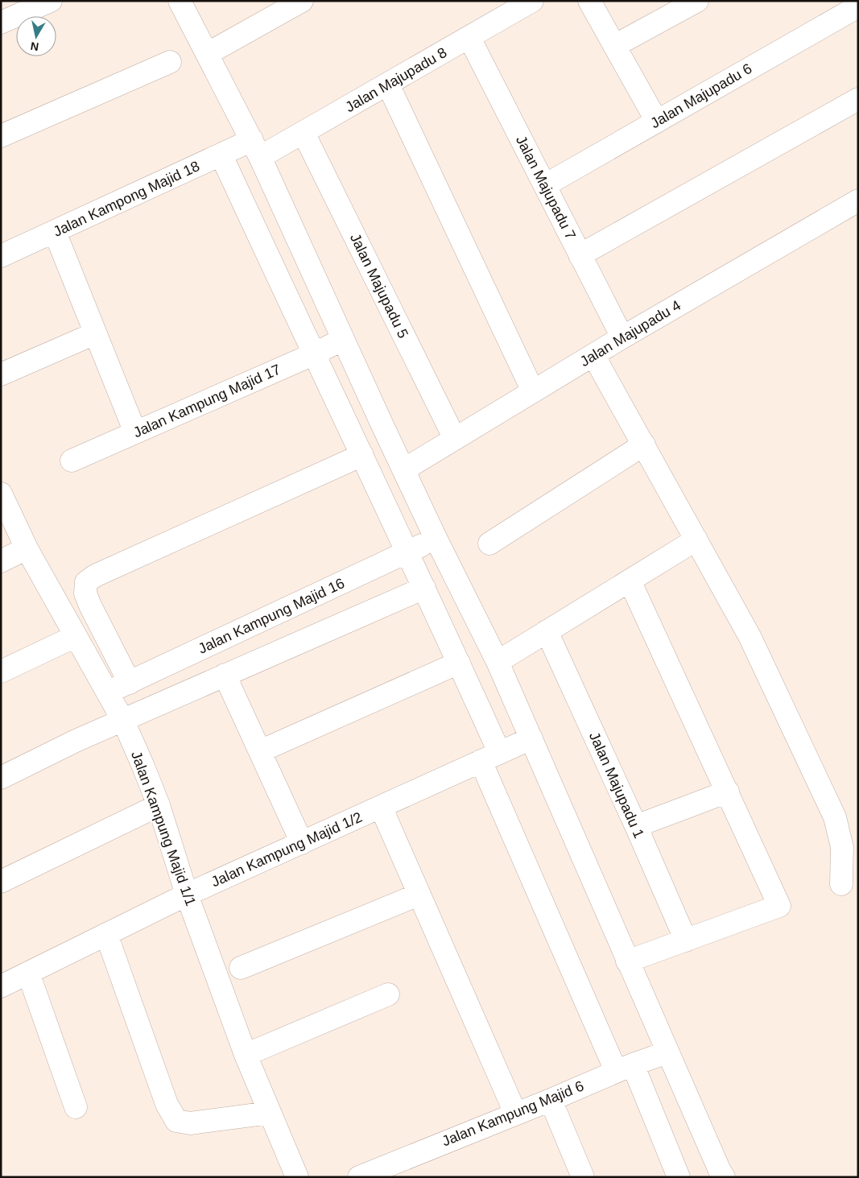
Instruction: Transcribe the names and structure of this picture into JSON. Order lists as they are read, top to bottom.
{
  "streets": {
    "street": [
      "Jalan Majupadu 8",
      "Jalan Majupadu 6",
      "Jalan Majupadu 7",
      "Jalan Kampong Majid 18",
      "Jalan Majupadu 5",
      "Jalan Majupadu 4",
      "Jalan Kampung Majid 17",
      "Jalan Kampung Majid 16",
      "Jalan Majupadu 1",
      "Jalan Kampung Majid 1/1",
      "Jalan Kampung Majid 1/2",
      "Jalan Kampung Majid 6"
    ]
  },
  "crossings": [
    ["Jalan Majupadu 8", "Jalan Majupadu 7"],
    ["Jalan Majupadu 8", "Jalan Kampong Majid 18"],
    ["Jalan Majupadu 8", "Jalan Majupadu 5"],
    ["Jalan Majupadu 6", "Jalan Majupadu 7"],
    ["Jalan Majupadu 7", "Jalan Majupadu 4"],
    ["Jalan Majupadu 5", "Jalan Majupadu 4"],
    ["Jalan Kampung Majid 16", "Jalan Kampung Majid 1/1"],
    ["Jalan Kampung Majid 1/1", "Jalan Kampung Majid 1/2"]
  ],
  "north": "bottom"
}
